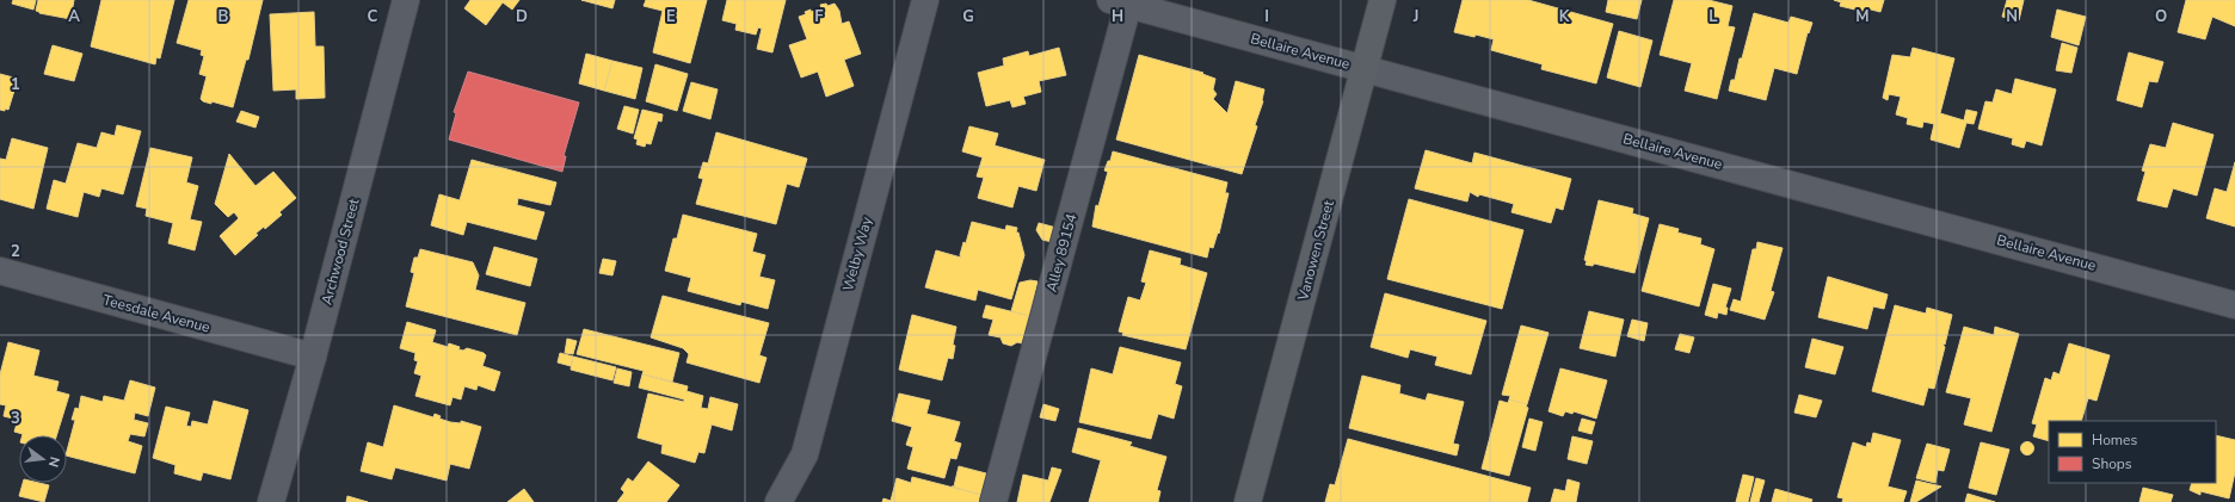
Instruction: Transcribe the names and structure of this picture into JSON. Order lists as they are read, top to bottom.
{
  "streets": {
    "main road": ["Vanowen Street"],
    "street": [
      "Bellaire Avenue",
      "Archwood Street",
      "Alley 89154",
      "Welby Way",
      "Teesdale Avenue"
    ]
  },
  "crossings": [
    ["Bellaire Avenue", "Vanowen Street"],
    ["Bellaire Avenue", "Alley 89154"],
    ["Archwood Street", "Teesdale Avenue"]
  ],
  "legend": ["Homes", "Shops"],
  "north": "right",
  "grid": {
    "columns": [
      "A",
      "B",
      "C",
      "D",
      "E",
      "F",
      "G",
      "H",
      "I",
      "J",
      "K",
      "L",
      "M",
      "N",
      "O"
    ],
    "rows": ["1", "2", "3"]
  }
}
